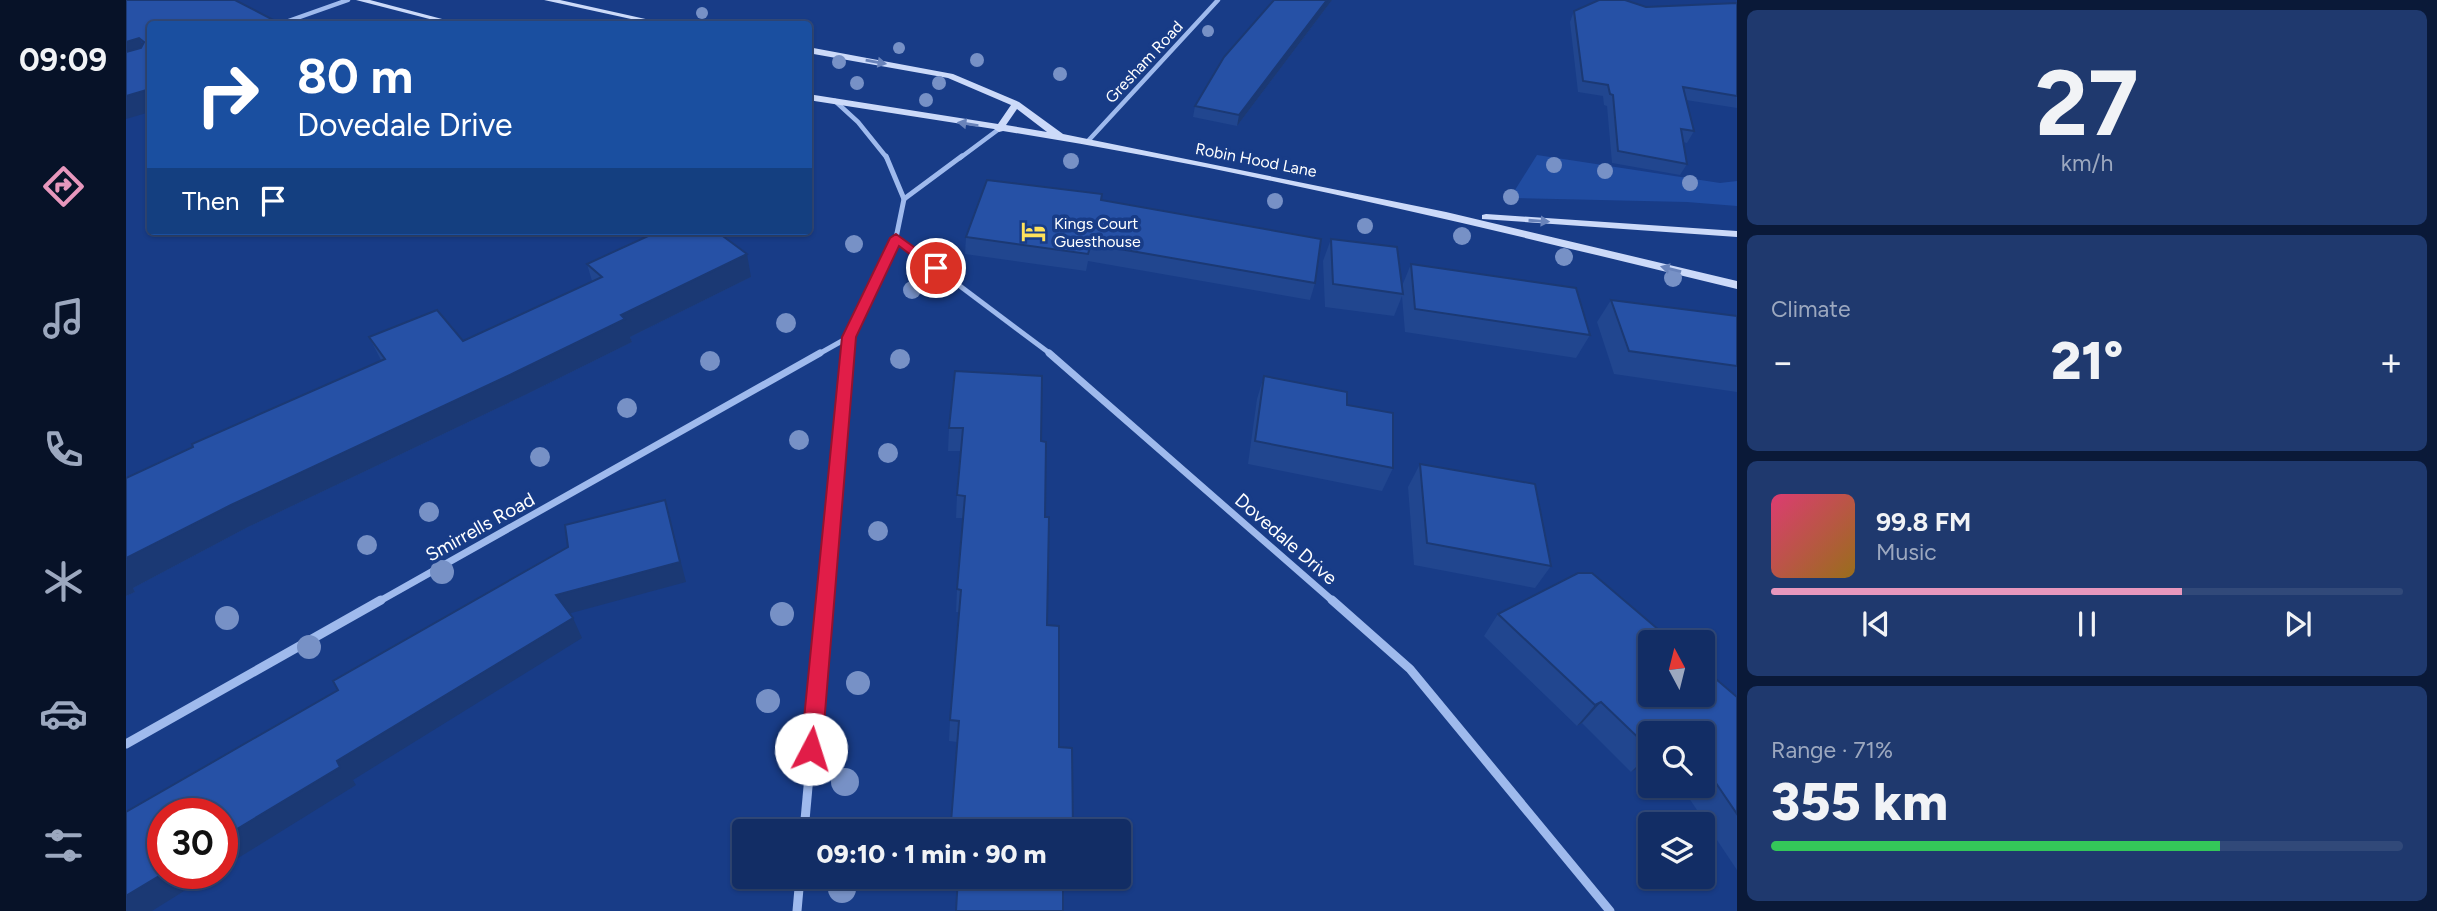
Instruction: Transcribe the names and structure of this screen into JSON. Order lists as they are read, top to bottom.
{
  "streets": {
    "street": [
      "Gresham Road",
      "Robin Hood Lane",
      "Smirrells Road",
      "Dovedale Drive"
    ]
  },
  "crossings": [
    ["Gresham Road", "Robin Hood Lane"]
  ],
  "places": {
    "hotel": ["Kings Court Guesthouse"]
  },
  "north": "top",
  "page": {
    "tabs": "09:09",
    "tile": [
      ["27", "km/h"],
      "Climate",
      ["Range · 71%", "355 km"]
    ],
    "turn": ["80 m", "Dovedale Drive"],
    "then": "Then",
    "heat": ["−", "21°", "+"],
    "song": ["99.8 FM", "Music"],
    "limit": "30",
    "trip": "09:10 · 1 min · 90 m"
  }
}
